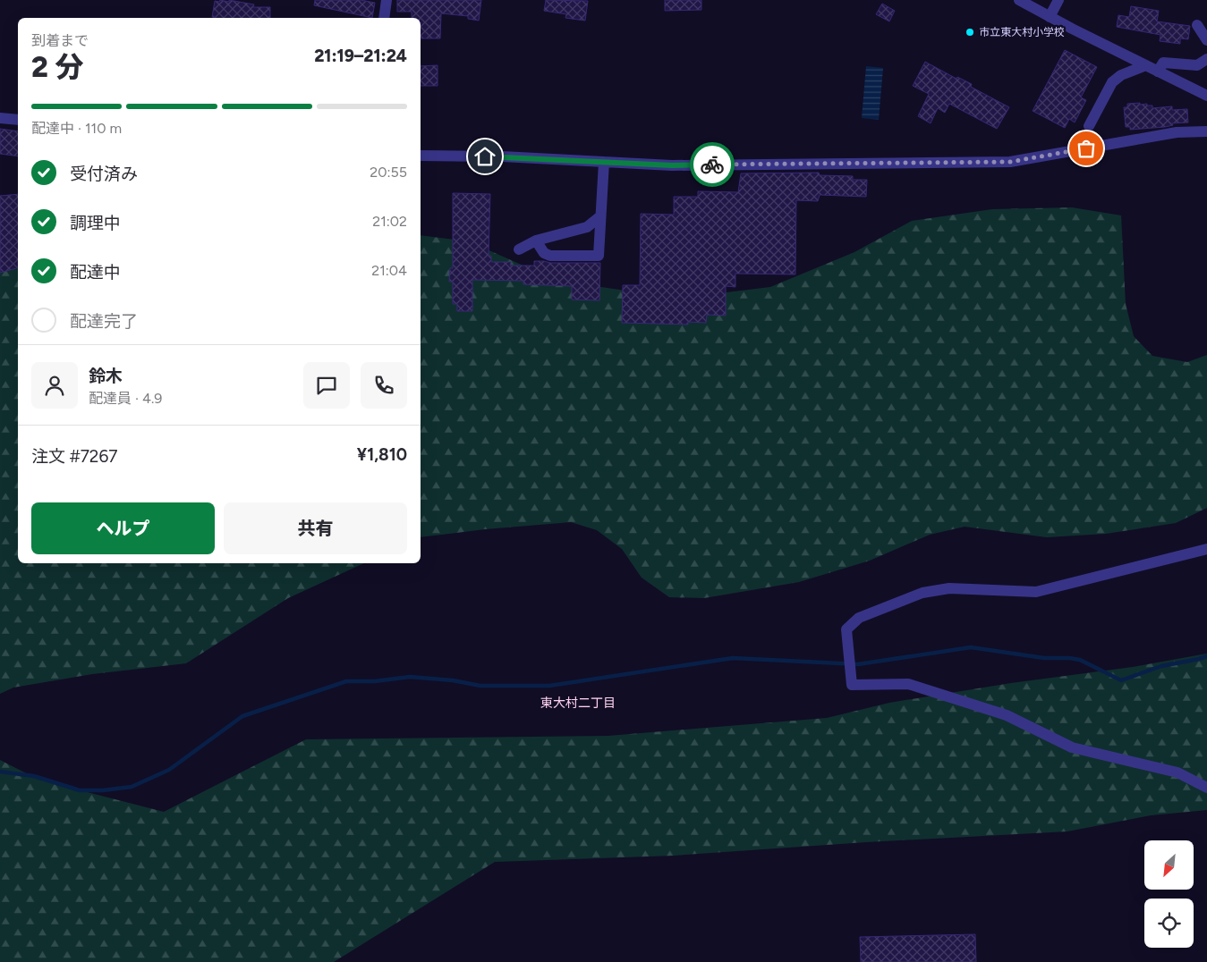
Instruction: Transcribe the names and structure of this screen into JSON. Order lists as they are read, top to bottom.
{
  "districts": ["東大村二丁目"],
  "places": ["市立東大村小学校"],
  "north": "bottom left",
  "page": {
    "heading": ["2 分", "到着まで", "21:19–21:24"],
    "panel": [
      "鈴木",
      "配達員 · 4.9",
      "注文 #7267",
      "¥1,810"
    ],
    "bar": "配達中 · 110 m",
    "list": [
      ["受付済み", "20:55"],
      ["調理中", "21:02"],
      ["配達中", "21:04"],
      "配達完了"
    ],
    "buttons": ["ヘルプ", "共有"]
  }
}
